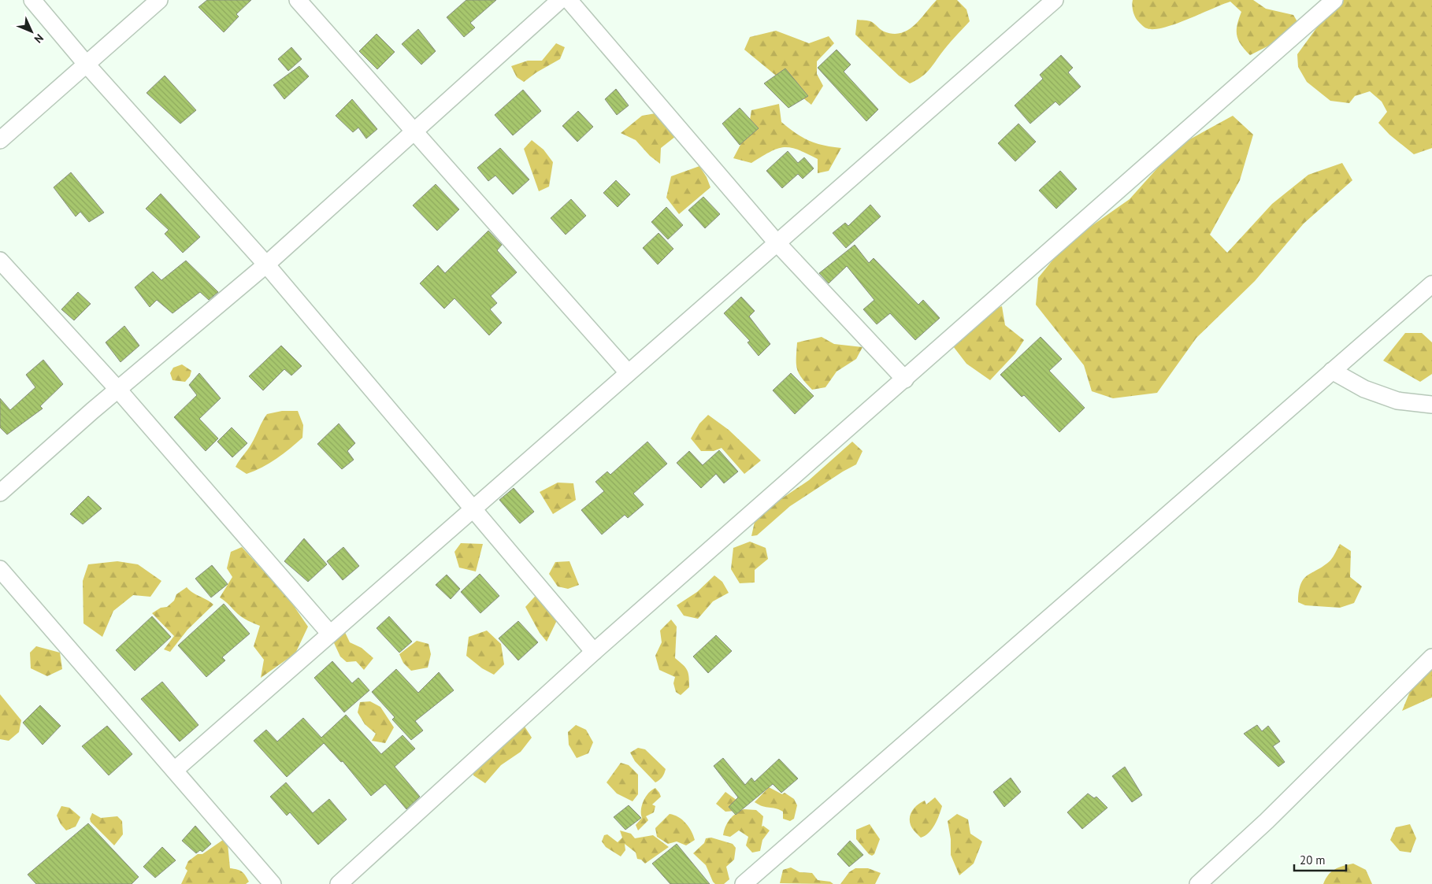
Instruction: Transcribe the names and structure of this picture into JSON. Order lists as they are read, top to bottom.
{
  "scale_bar": "20 m",
  "north": "bottom right"
}
